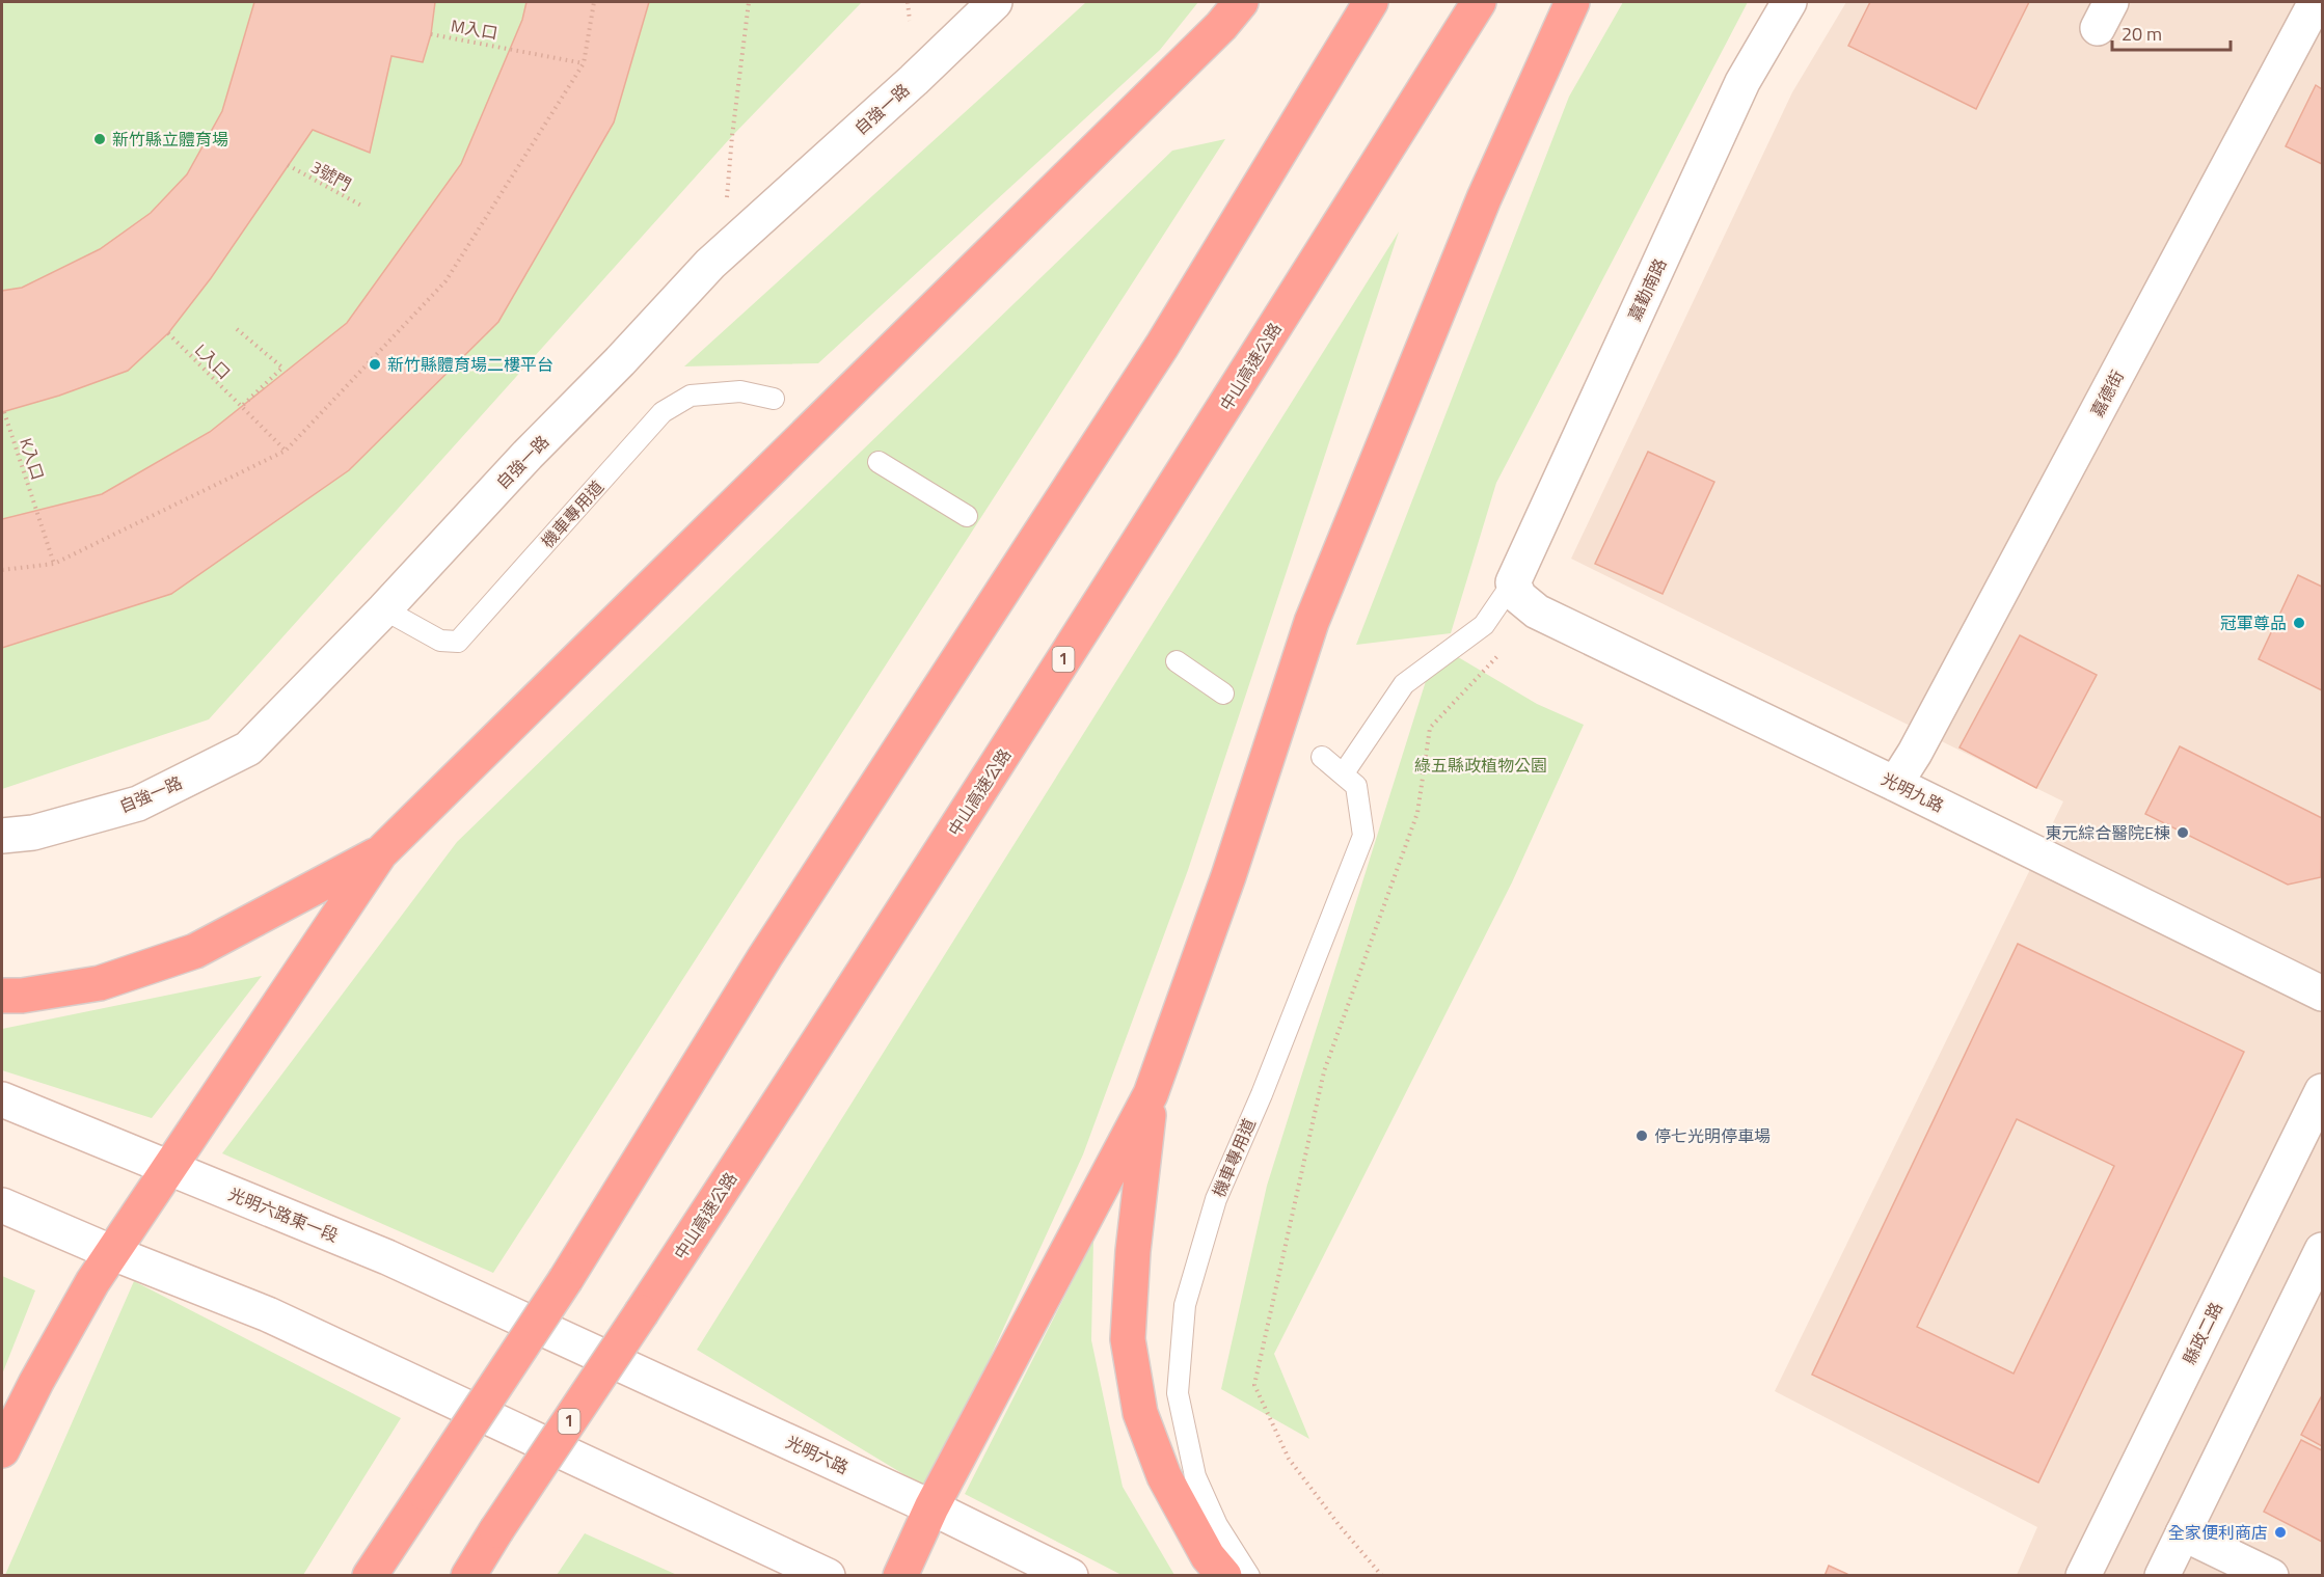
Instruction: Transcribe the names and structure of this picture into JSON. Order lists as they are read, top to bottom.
{
  "streets": {
    "highway": ["中山高速公路", "1"],
    "street": [
      "自強一路",
      "嘉勤南路",
      "嘉德街",
      "光明九路",
      "光明六路東一段",
      "縣政二路",
      "光明六路"
    ],
    "lane": ["機車專用道"],
    "path": [
      "M入口",
      "3號門",
      "L入口",
      "K入口"
    ]
  },
  "crossings": [
    ["自強一路", "機車專用道"],
    ["嘉勤南路", "光明九路"],
    ["嘉德街", "光明九路"],
    ["光明六路東一段", "光明六路"]
  ],
  "parks": ["綠五縣政植物公園"],
  "places": [
    "新竹縣立體育場",
    "新竹縣體育場二樓平台",
    "冠軍尊品",
    "東元綜合醫院E棟",
    "停七光明停車場",
    "全家便利商店"
  ],
  "scale_bar": "20 m"
}
